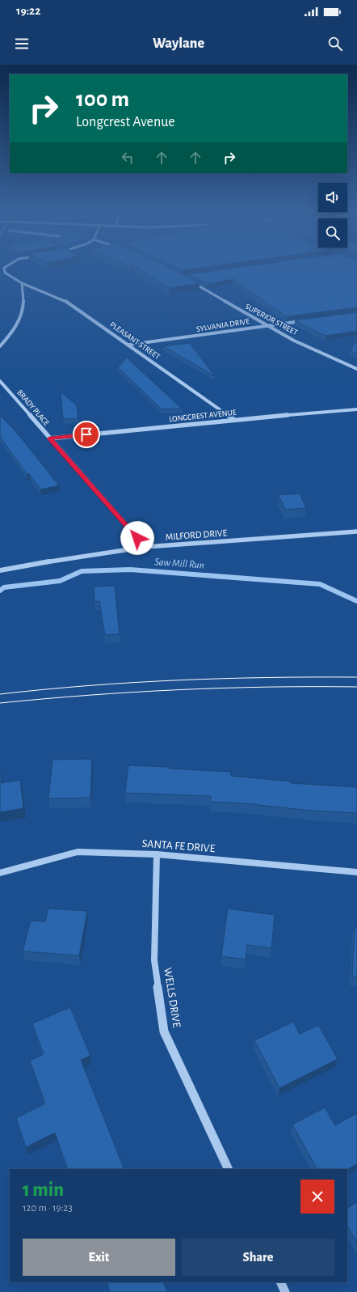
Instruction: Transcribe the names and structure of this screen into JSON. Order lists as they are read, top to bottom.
{
  "streets": {
    "street": [
      "SUPERIOR STREET",
      "SYLVANIA DRIVE",
      "PLEASANT STREET",
      "BRADY PLACE",
      "LONGCREST AVENUE",
      "MILFORD DRIVE",
      "SANTA FE DRIVE",
      "WELLS DRIVE"
    ]
  },
  "crossings": [
    ["SUPERIOR STREET", "SYLVANIA DRIVE"],
    ["SYLVANIA DRIVE", "PLEASANT STREET"],
    ["PLEASANT STREET", "LONGCREST AVENUE"],
    ["BRADY PLACE", "LONGCREST AVENUE"],
    ["BRADY PLACE", "MILFORD DRIVE"],
    ["SANTA FE DRIVE", "WELLS DRIVE"]
  ],
  "water": ["Saw Mill Run"],
  "page": {
    "status": "19:22",
    "header": "Waylane",
    "turn": ["100 m", "Longcrest Avenue"],
    "heading": ["1 min", "120 m · 19:23"],
    "buttons": ["Exit", "Share"]
  }
}
